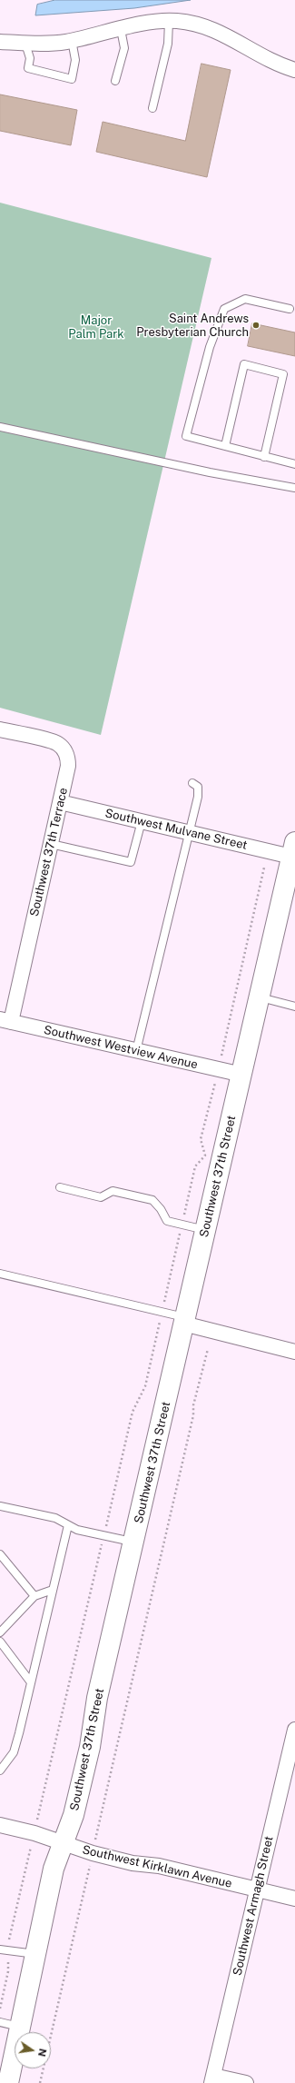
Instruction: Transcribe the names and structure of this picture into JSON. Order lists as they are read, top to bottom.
{
  "streets": {
    "main road": ["Southwest 37th Street"],
    "street": [
      "Southwest Mulvane Street",
      "Southwest 37th Terrace",
      "Southwest Westview Avenue",
      "Southwest Kirklawn Avenue",
      "Southwest Armagh Street"
    ]
  },
  "crossings": [
    ["Southwest Mulvane Street", "Southwest 37th Terrace"],
    ["Southwest Mulvane Street", "Southwest 37th Street"],
    ["Southwest 37th Terrace", "Southwest Westview Avenue"],
    ["Southwest Westview Avenue", "Southwest 37th Street"],
    ["Southwest 37th Street", "Southwest Kirklawn Avenue"],
    ["Southwest Kirklawn Avenue", "Southwest Armagh Street"]
  ],
  "parks": ["Major Palm Park"],
  "places": ["Saint Andrews Presbyterian Church"],
  "north": "right"
}
